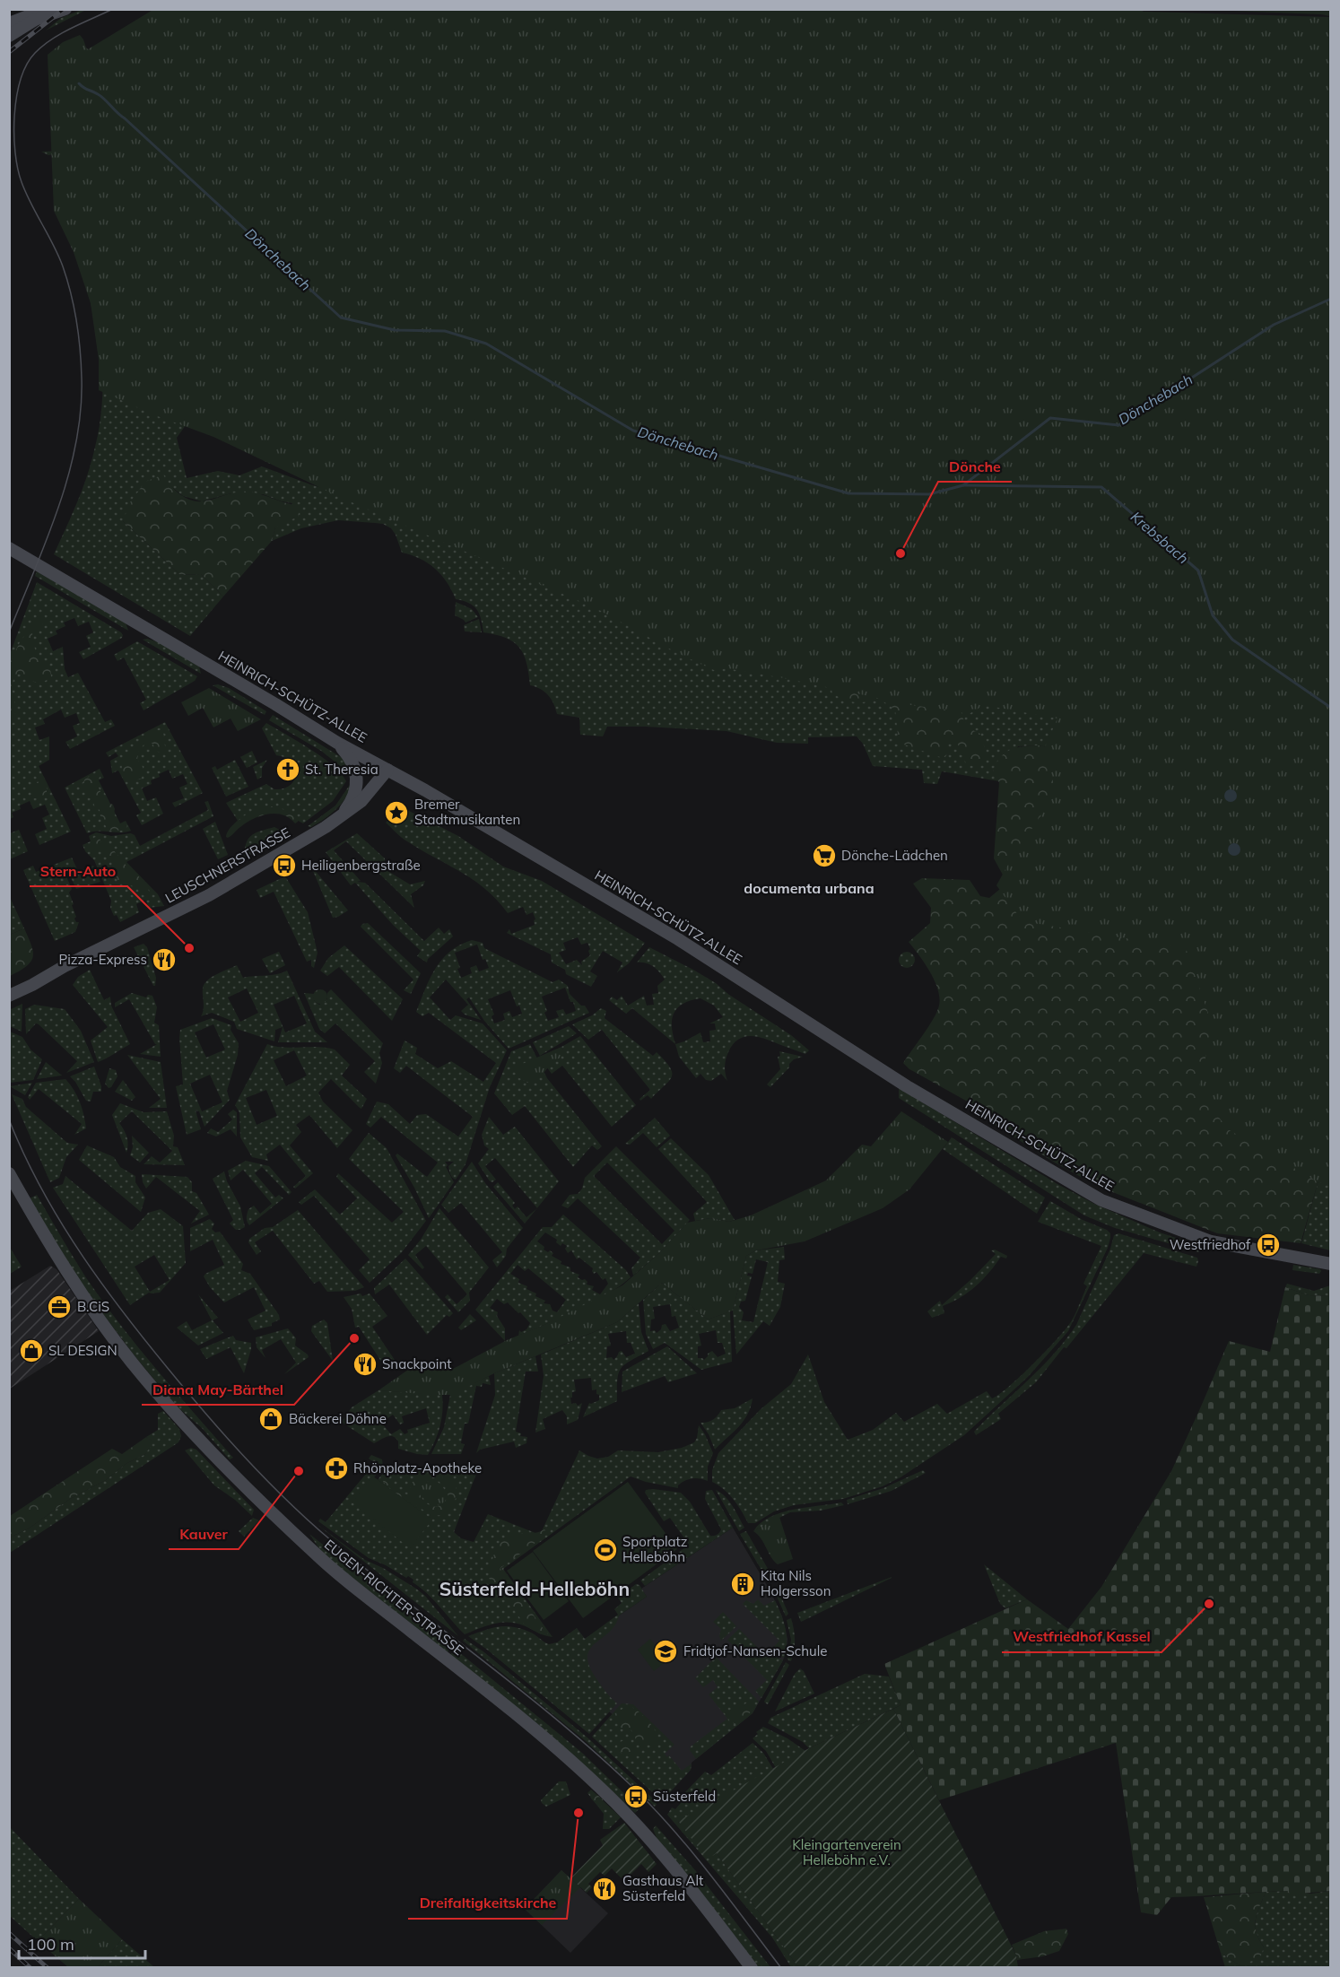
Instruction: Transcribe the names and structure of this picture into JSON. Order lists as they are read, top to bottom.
{
  "streets": {
    "main road": ["HEINRICH-SCHÜTZ-ALLEE", "LEUSCHNERSTRASSE", "EUGEN-RICHTER-STRASSE"]
  },
  "crossings": [
    ["HEINRICH-SCHÜTZ-ALLEE", "LEUSCHNERSTRASSE"]
  ],
  "districts": ["documenta urbana", "Süsterfeld-Helleböhn"],
  "water": ["Dönchebach", "Krebsbach"],
  "parks": ["Kleingartenverein Helleböhn e.V."],
  "places": {
    "other": [
      "Dönche",
      "Stern-Auto",
      "Diana May-Bärthel",
      "Kauver",
      "Westfriedhof Kassel",
      "Dreifaltigkeitskirche"
    ],
    "church": ["St. Theresia"],
    "place": ["Bremer Stadtmusikanten"],
    "supermarket": ["Dönche-Lädchen"],
    "bus stop": ["Heiligenbergstraße", "Westfriedhof", "Süsterfeld"],
    "restaurant": ["Pizza-Express", "Snackpoint", "Gasthaus Alt Süsterfeld"],
    "office": ["B.CiS"],
    "shop": ["SL DESIGN", "Bäckerei Döhne"],
    "pharmacy": ["Rhönplatz-Apotheke"],
    "sports": ["Sportplatz Helleböhn"],
    "building": ["Kita Nils Holgersson"],
    "school or university": ["Fridtjof-Nansen-Schule"]
  },
  "scale_bar": "100 m"
}
